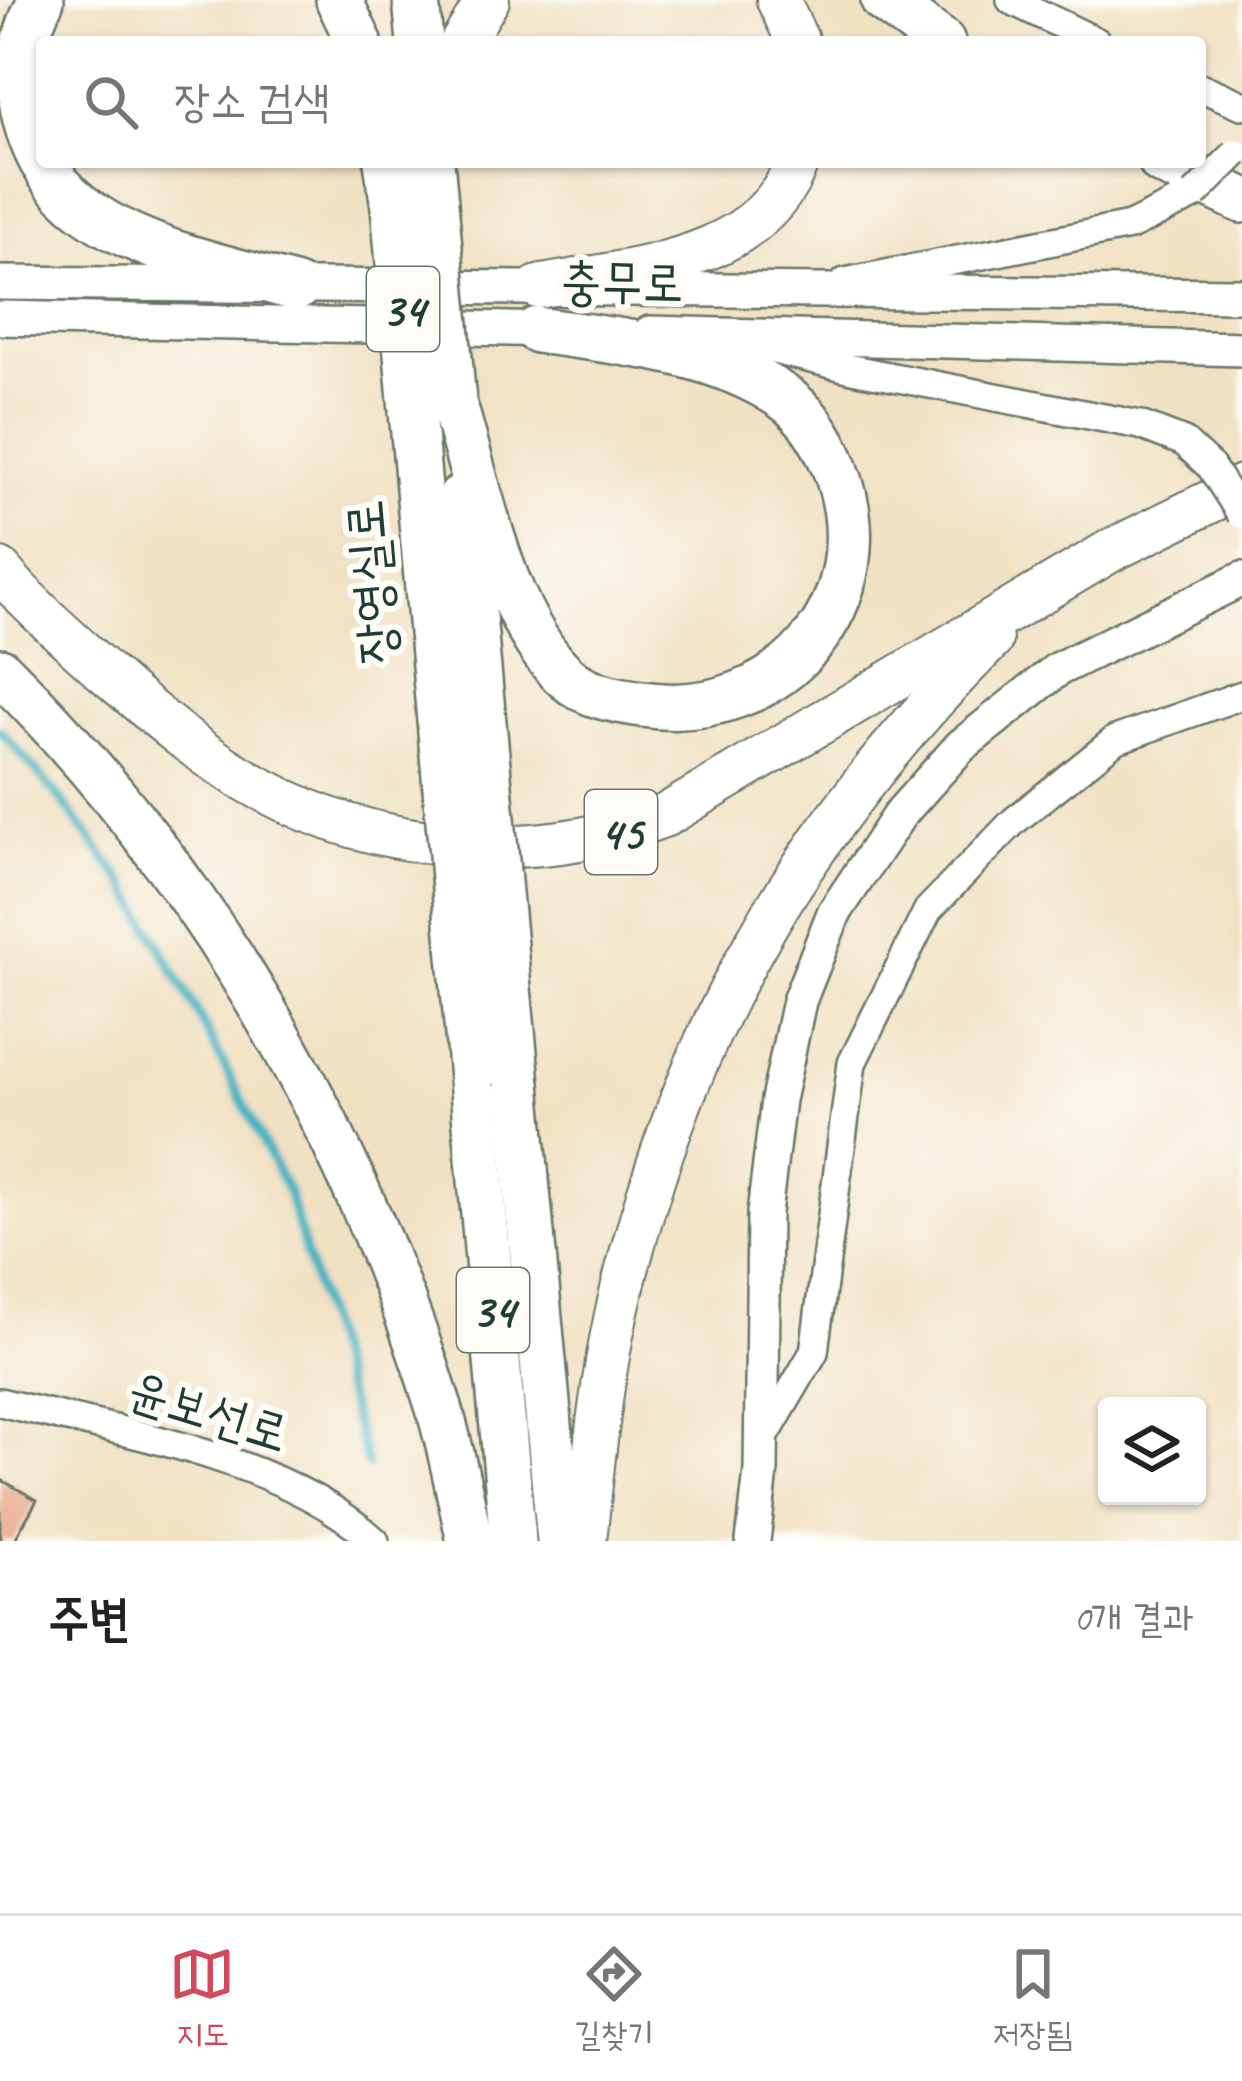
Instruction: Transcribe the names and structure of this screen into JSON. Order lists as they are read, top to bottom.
{
  "streets": {
    "highway": ["34", "장영실로"],
    "main road": ["45"],
    "street": ["충무로", "윤보선로"]
  },
  "crossings": [
    ["34", "장영실로"]
  ],
  "page": {
    "search": "장소 검색",
    "heading": ["주변", "0개 결과"],
    "nav": ["지도", "길찾기", "저장됨"]
  }
}
